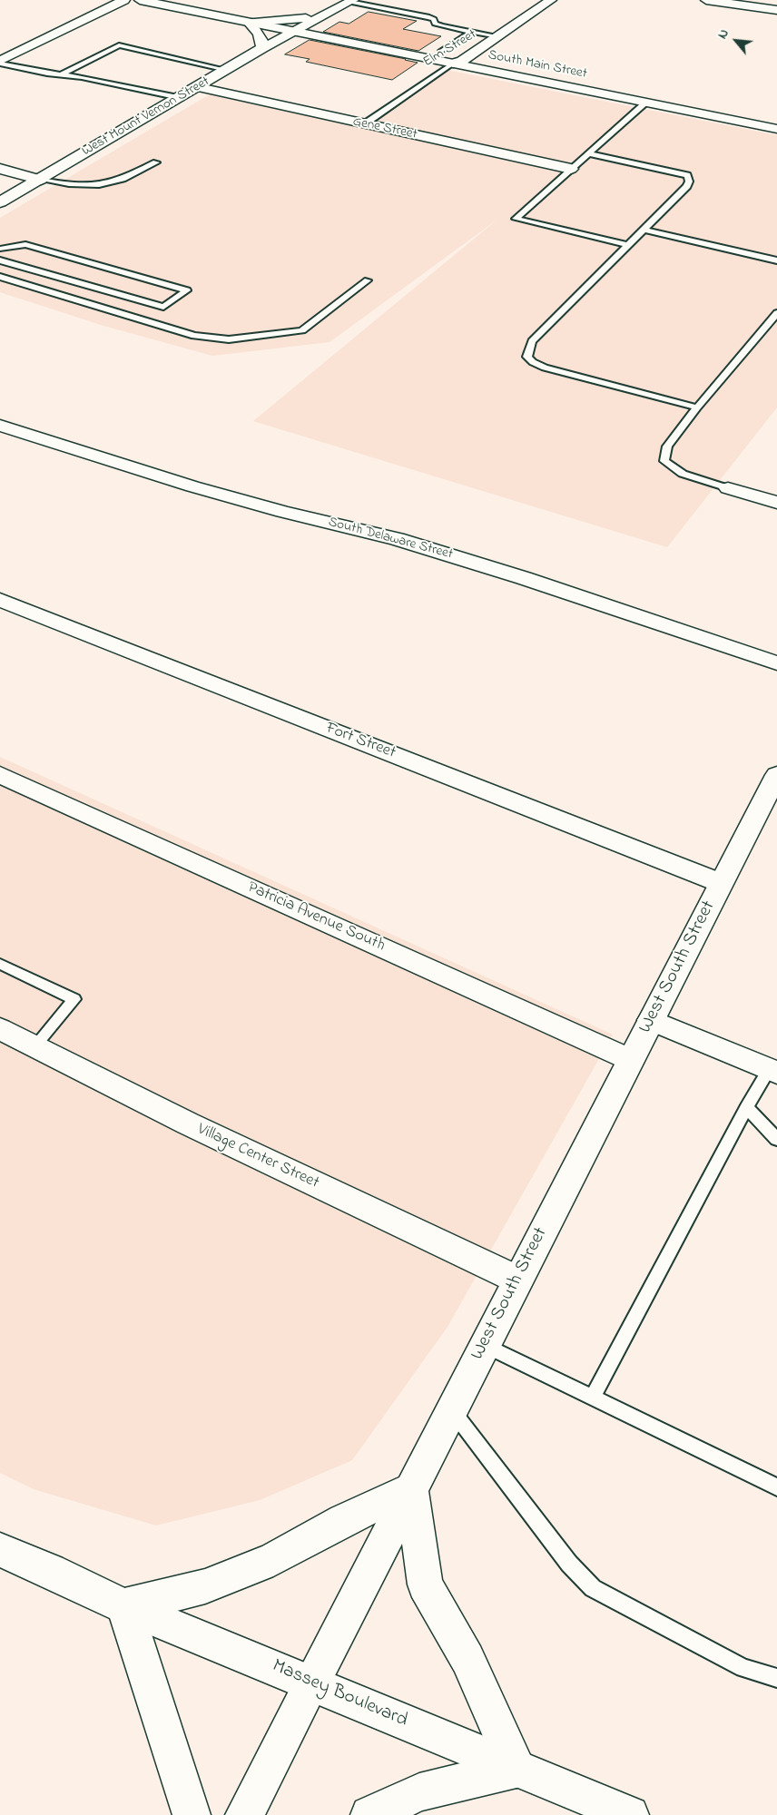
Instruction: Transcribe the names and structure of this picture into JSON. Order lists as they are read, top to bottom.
{
  "streets": {
    "street": [
      "Elm Street",
      "South Main Street",
      "West Mount Vernon Street",
      "Gene Street",
      "South Delaware Street",
      "Fort Street",
      "Patricia Avenue South",
      "West South Street",
      "Village Center Street",
      "Massey Boulevard"
    ]
  },
  "crossings": [
    ["Elm Street", "South Main Street"],
    ["Elm Street", "Gene Street"],
    ["South Main Street", "West Mount Vernon Street"],
    ["West Mount Vernon Street", "Gene Street"],
    ["Fort Street", "West South Street"],
    ["Patricia Avenue South", "West South Street"],
    ["West South Street", "Village Center Street"],
    ["West South Street", "Massey Boulevard"]
  ],
  "north": "top left"
}
